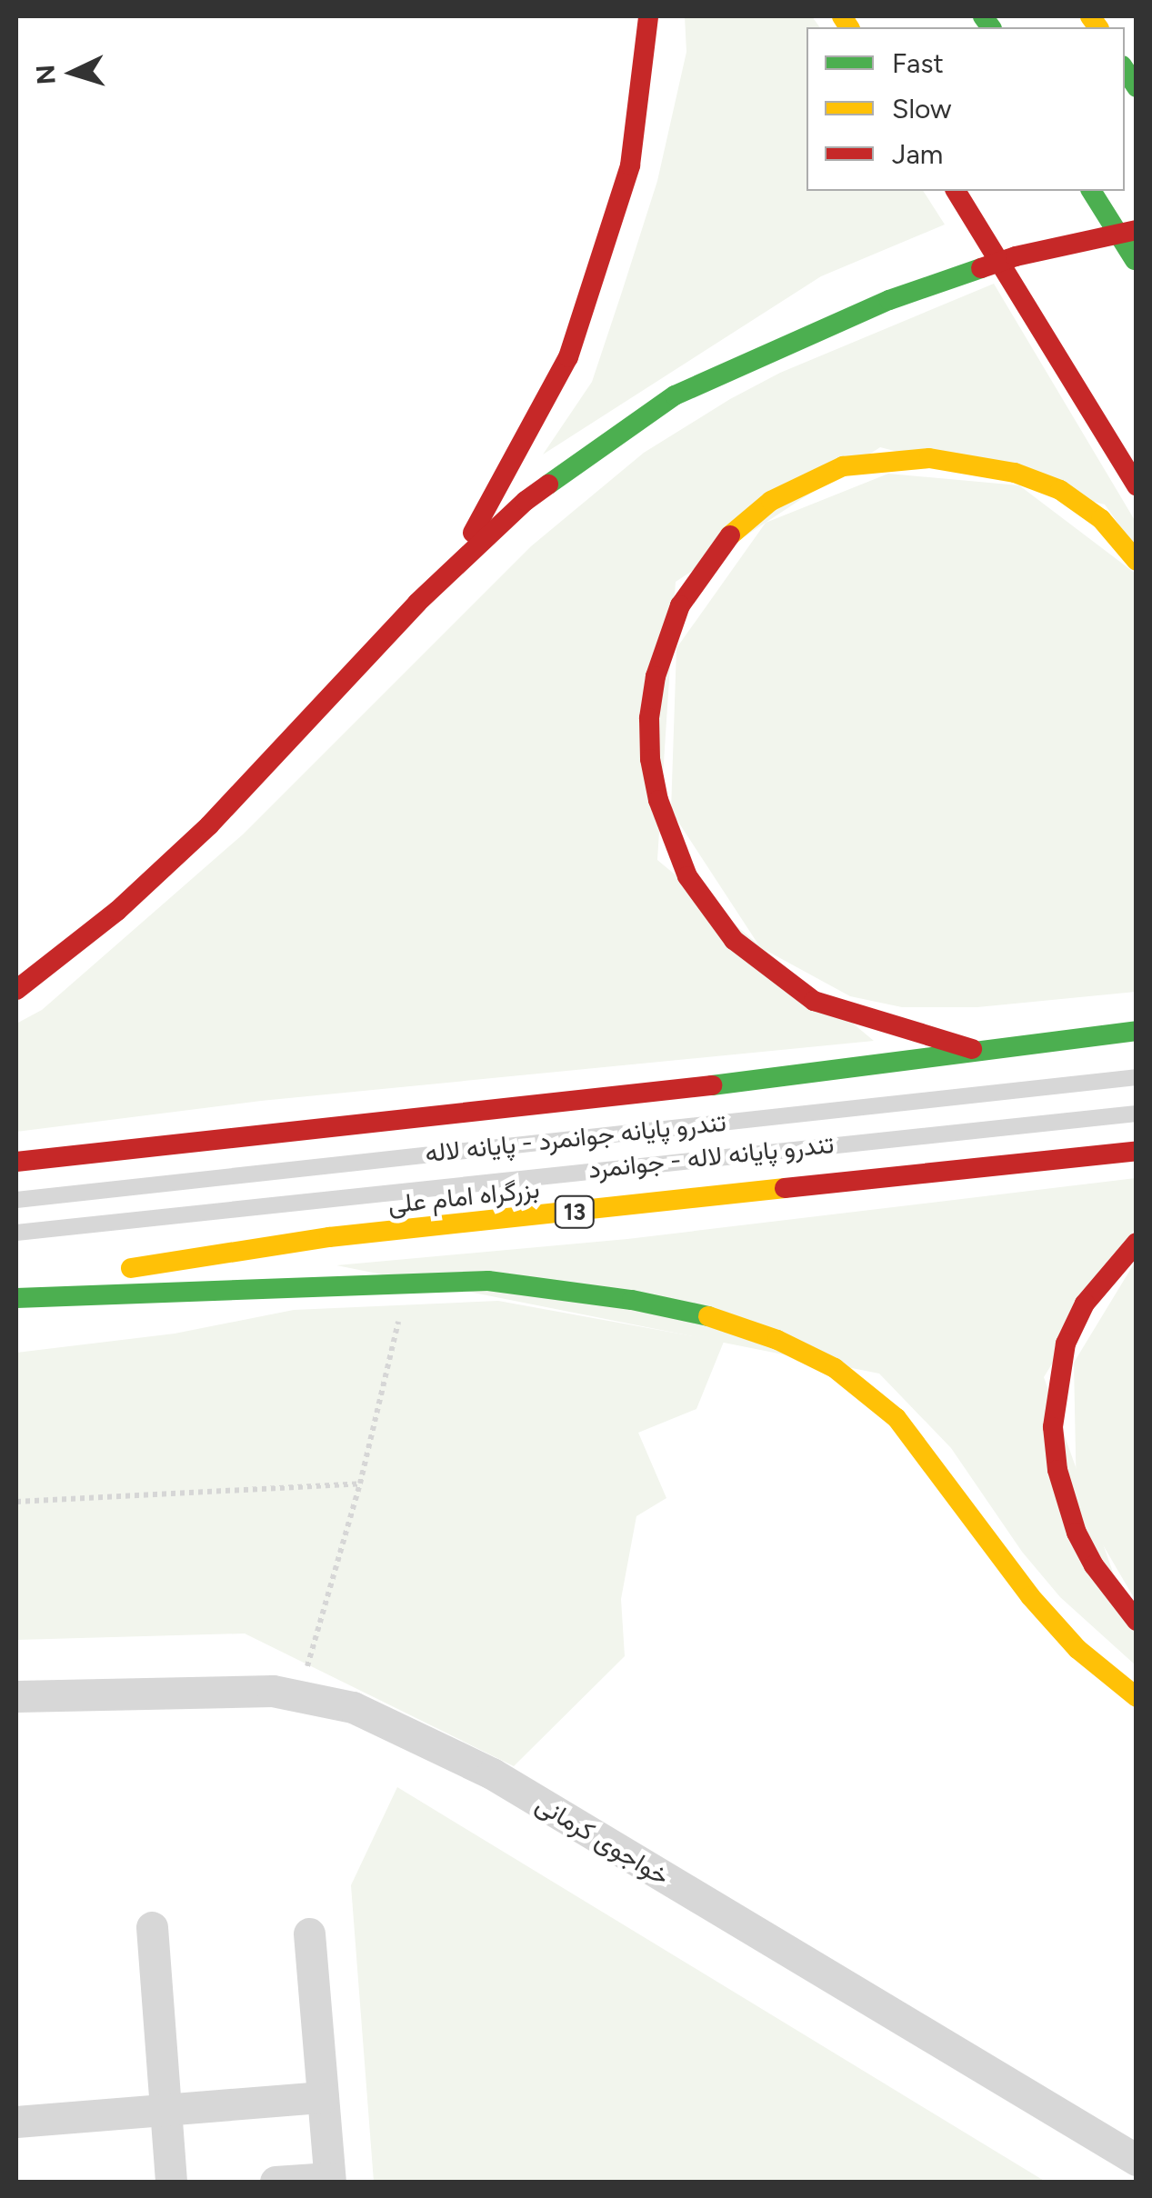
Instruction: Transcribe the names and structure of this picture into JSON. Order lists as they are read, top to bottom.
{
  "streets": {
    "main road": ["بزرگراه امام علی", "13"],
    "street": ["خواجوی کرمانی"],
    "lane": ["تندرو پایانه جوانمرد - پایانه لاله", "تندرو پایانه لاله - جوانمرد"]
  },
  "legend": ["Fast", "Slow", "Jam"],
  "north": "left"
}
